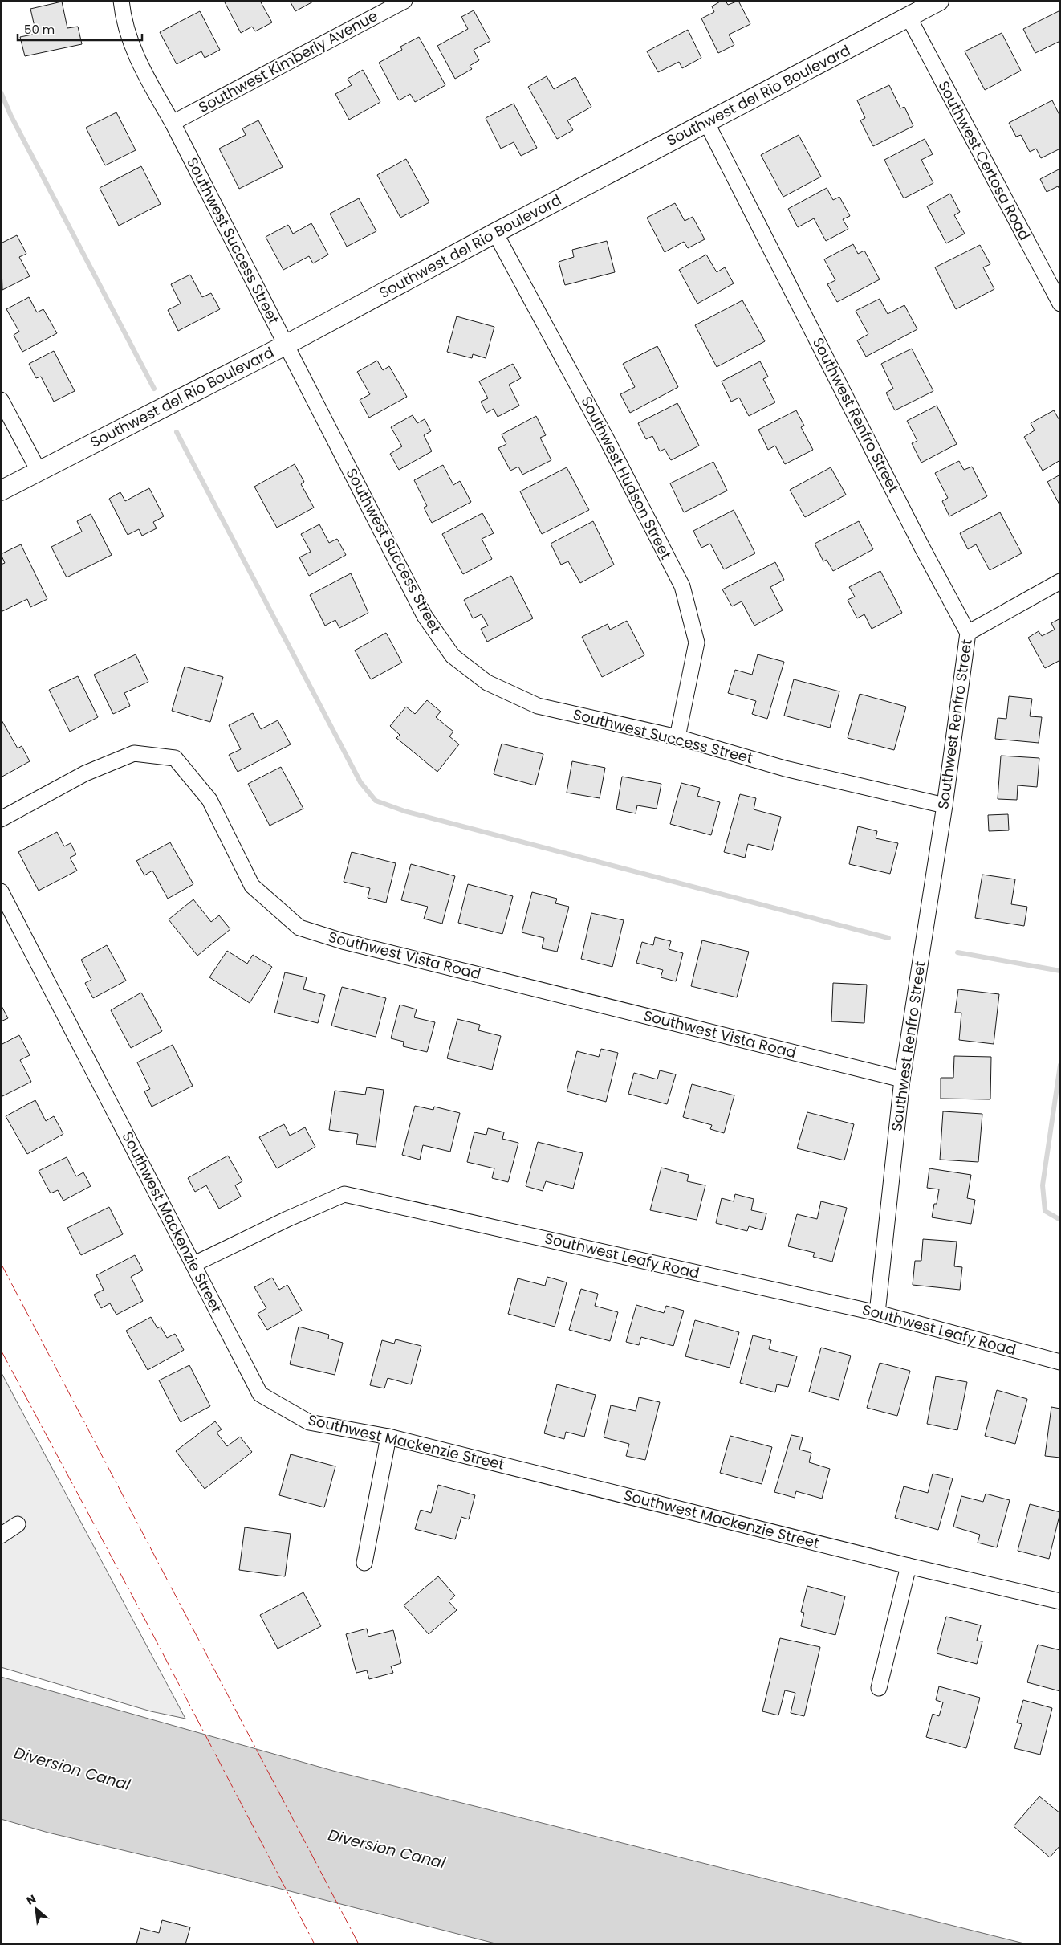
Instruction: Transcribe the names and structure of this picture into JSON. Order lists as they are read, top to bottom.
{
  "streets": {
    "street": [
      "Southwest Kimberly Avenue",
      "Southwest del Rio Boulevard",
      "Southwest Certosa Road",
      "Southwest Success Street",
      "Southwest Renfro Street",
      "Southwest Hudson Street",
      "Southwest Vista Road",
      "Southwest Mackenzie Street",
      "Southwest Leafy Road"
    ]
  },
  "crossings": [
    ["Southwest Kimberly Avenue", "Southwest Success Street"],
    ["Southwest del Rio Boulevard", "Southwest Certosa Road"],
    ["Southwest del Rio Boulevard", "Southwest Success Street"],
    ["Southwest del Rio Boulevard", "Southwest Renfro Street"],
    ["Southwest del Rio Boulevard", "Southwest Hudson Street"],
    ["Southwest Success Street", "Southwest Renfro Street"],
    ["Southwest Success Street", "Southwest Hudson Street"],
    ["Southwest Renfro Street", "Southwest Vista Road"],
    ["Southwest Renfro Street", "Southwest Leafy Road"],
    ["Southwest Mackenzie Street", "Southwest Leafy Road"]
  ],
  "water": ["Diversion Canal"],
  "scale_bar": "50 m",
  "north": "top left"
}
